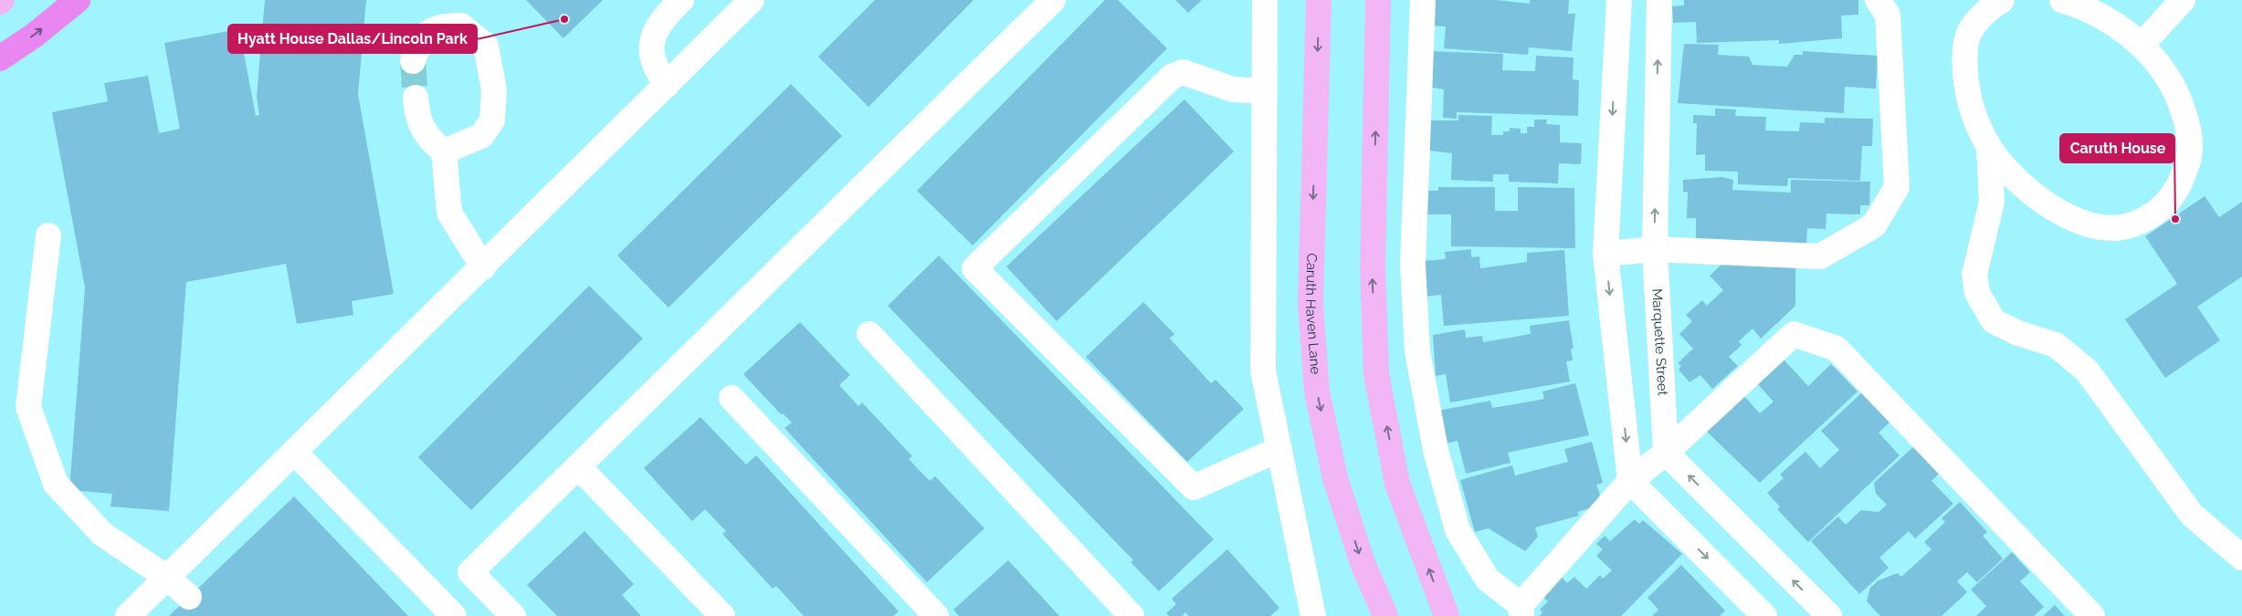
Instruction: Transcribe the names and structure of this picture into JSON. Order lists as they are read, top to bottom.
{
  "streets": {
    "main road": ["Caruth Haven Lane"],
    "street": ["Marquette Street"]
  },
  "places": ["Hyatt House Dallas/Lincoln Park", "Caruth House"]
}
